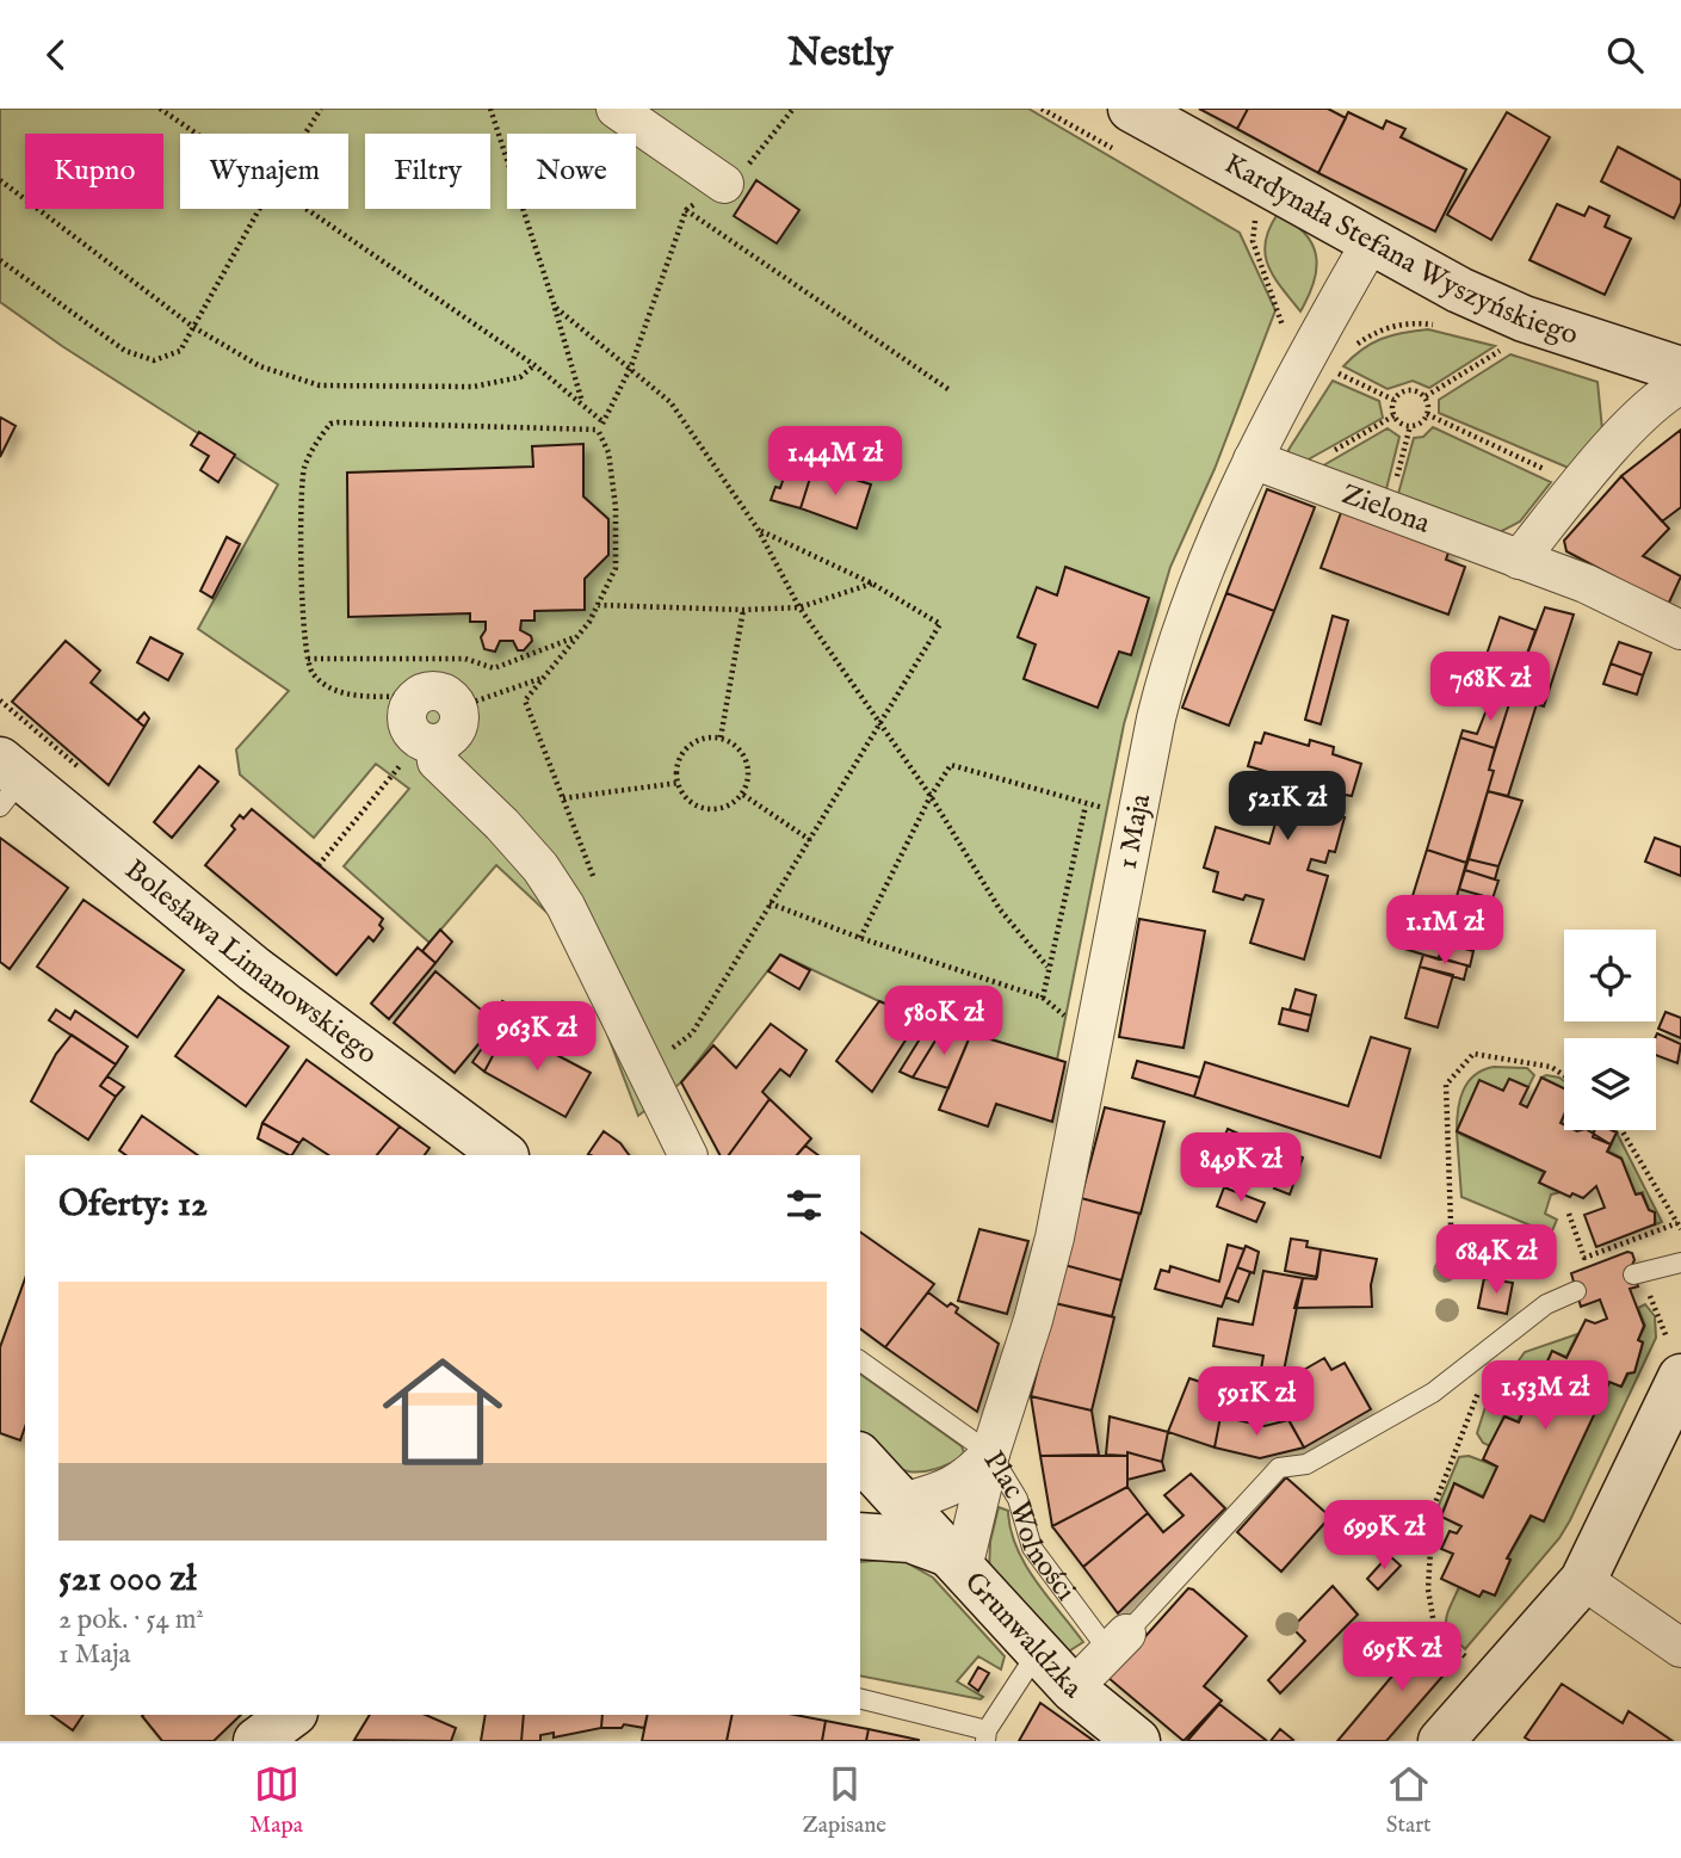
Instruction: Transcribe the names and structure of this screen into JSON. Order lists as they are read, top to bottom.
{
  "streets": {
    "street": [
      "Kardynała Stefana Wyszyńskiego",
      "Zielona",
      "1 Maja",
      "Bolesława Limanowskiego",
      "Grunwaldzka"
    ],
    "lane": ["Plac Wolności"]
  },
  "crossings": [
    ["Kardynała Stefana Wyszyńskiego", "1 Maja"],
    ["Zielona", "1 Maja"],
    ["1 Maja", "Plac Wolności"],
    ["1 Maja", "Grunwaldzka"]
  ],
  "page": {
    "header": "Nestly",
    "chip": [
      "Kupno",
      "Wynajem",
      "Filtry",
      "Nowe"
    ],
    "price": [
      "1.44M zł",
      "768K zł",
      "521K zł",
      "1.1M zł",
      "580K zł",
      "963K zł",
      "849K zł",
      "684K zł",
      "1.53M zł",
      "591K zł",
      "699K zł",
      "695K zł"
    ],
    "heading": "Oferty: 12",
    "list": [
      {
        "name": "521 000 zł",
        "note": "2 pok. · 54 m² · 1 Maja"
      }
    ],
    "tabs": ["Mapa", "Zapisane", "Start"]
  }
}
